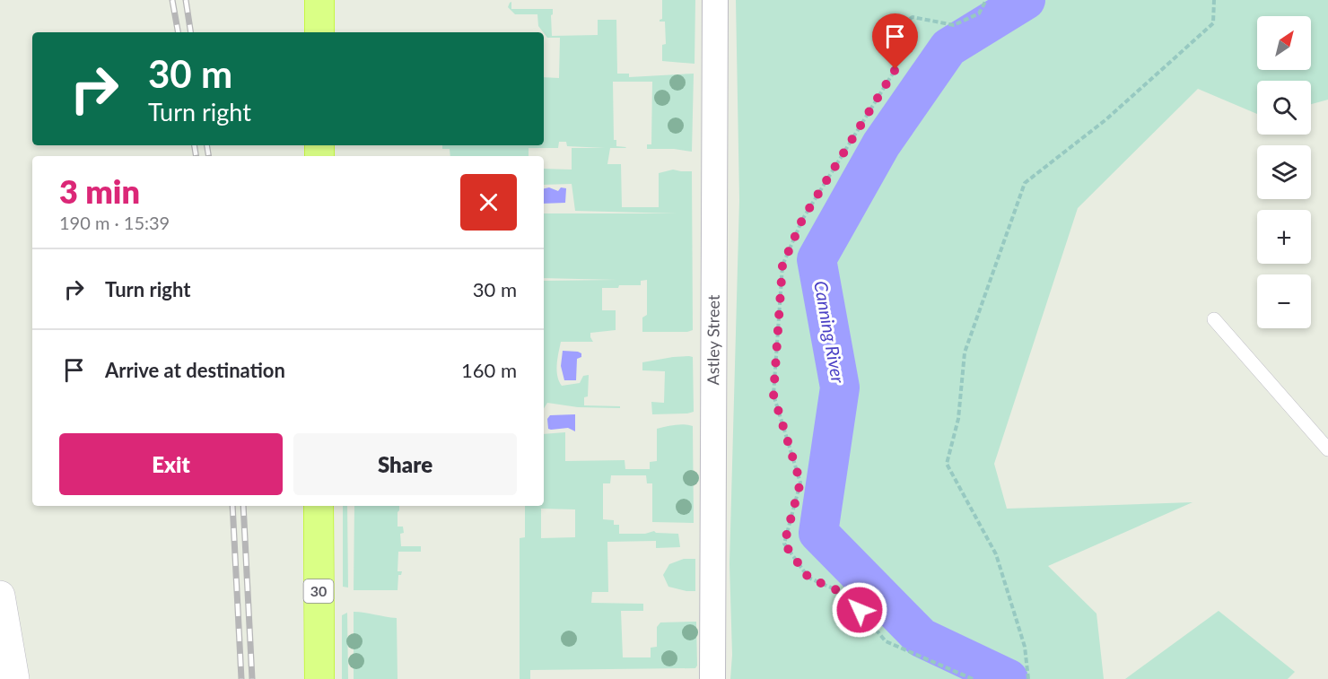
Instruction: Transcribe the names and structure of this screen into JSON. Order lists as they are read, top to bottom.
{
  "streets": {
    "highway": ["30"],
    "street": ["Astley Street"]
  },
  "water": ["Canning River"],
  "north": "top right",
  "page": {
    "map_buttons": ["+", "−"],
    "turn": ["30 m", "Turn right"],
    "heading": ["3 min", "190 m · 15:39"],
    "list": [
      {
        "name": "Turn right",
        "value": "30 m"
      },
      {
        "name": "Arrive at destination",
        "value": "160 m"
      }
    ],
    "buttons": ["Exit", "Share"]
  }
}
